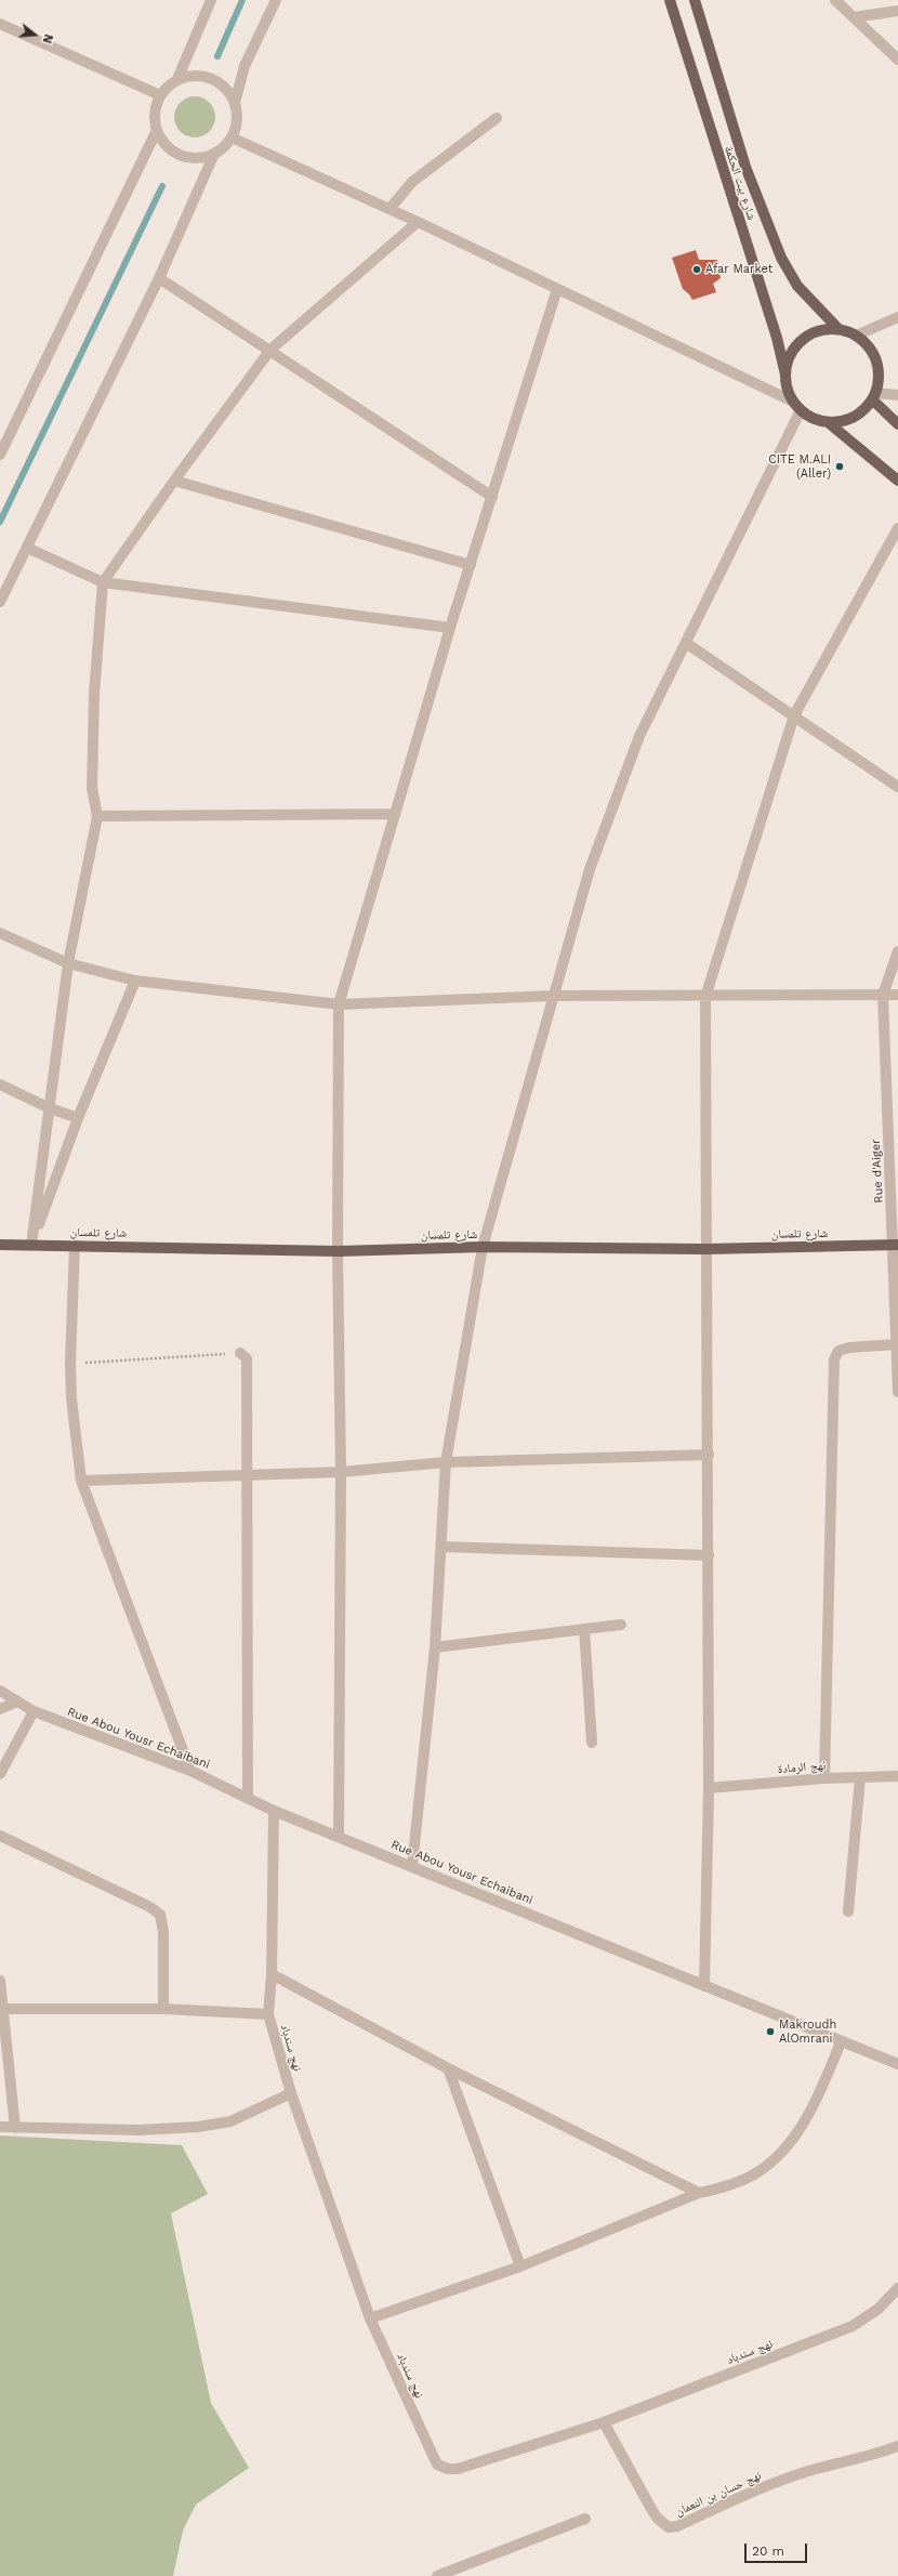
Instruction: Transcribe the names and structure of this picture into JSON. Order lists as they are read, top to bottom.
{
  "streets": {
    "main road": ["شارع بيت الحكمة", "شارع تلمسان"],
    "street": [
      "Rue d'Aiger",
      "Rue Abou Yousr Echaibani",
      "نهج الرمادة",
      "نهج سندباد",
      "نهج حسان بن النعمان"
    ]
  },
  "crossings": [
    ["Rue d'Aiger", "شارع تلمسان"],
    ["Rue Abou Yousr Echaibani", "نهج سندباد"],
    ["نهج سندباد", "نهج حسان بن النعمان"]
  ],
  "places": ["Afar Market", "CITE M.ALI (Aller)", "Makroudh AlOmrani"],
  "scale_bar": "20 m",
  "north": "right"
}
